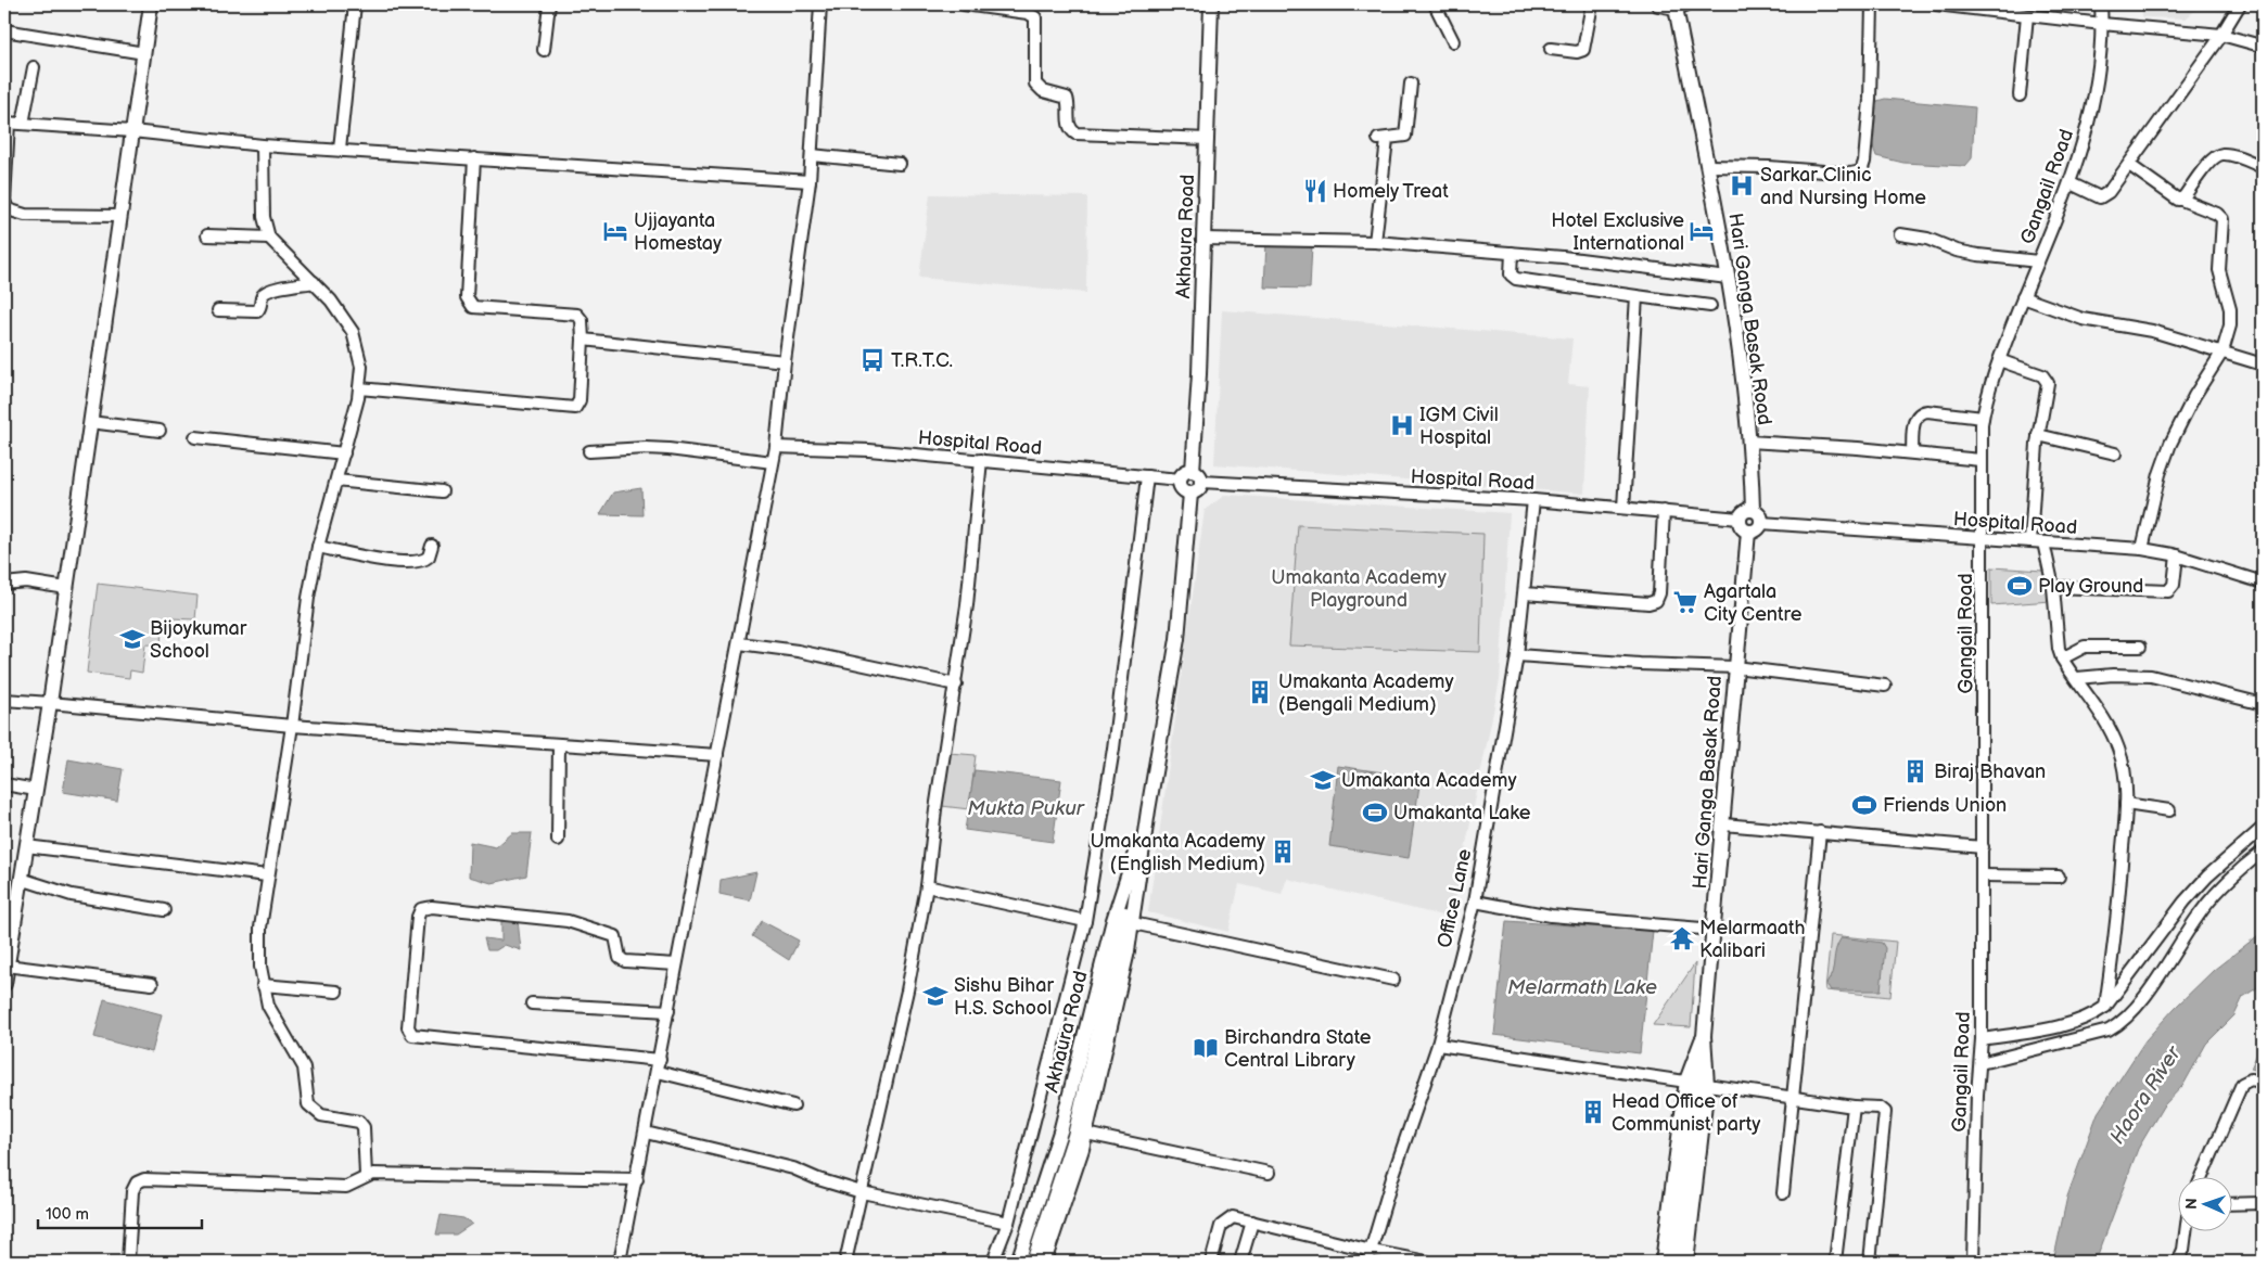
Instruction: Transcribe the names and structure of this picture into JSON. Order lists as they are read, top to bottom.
{
  "streets": {
    "main road": ["Akhaura Road", "Hari Ganga Basak Road"],
    "street": ["Gangail Road", "Hospital Road", "Office Lane"]
  },
  "crossings": [
    ["Gangail Road", "Hospital Road"],
    ["Akhaura Road", "Hospital Road"],
    ["Hari Ganga Basak Road", "Hospital Road"],
    ["Hospital Road", "Office Lane"]
  ],
  "water": ["Mukta Pukur", "Melarmath Lake", "Haora River"],
  "parks": ["Umakanta Academy Playground"],
  "places": {
    "hospital": ["Sarkar Clinic and Nursing Home", "IGM Civil Hospital"],
    "restaurant": ["Homely Treat"],
    "hotel": ["Ujjayanta Homestay", "Hotel Exclusive International"],
    "bus stop": ["T.R.T.C."],
    "sports": ["Play Ground", "Friends Union", "Umakanta Lake"],
    "supermarket": ["Agartala City Centre"],
    "school or university": ["Bijoykumar School", "Umakanta Academy", "Sishu Bihar H.S. School"],
    "building": [
      "Umakanta Academy (Bengali Medium)",
      "Biraj Bhavan",
      "Umakanta Academy (English Medium)",
      "Head Office of Communist party"
    ],
    "temple": ["Melarmaath Kalibari"],
    "library": ["Birchandra State Central Library"]
  },
  "scale_bar": "100 m",
  "north": "left"
}
